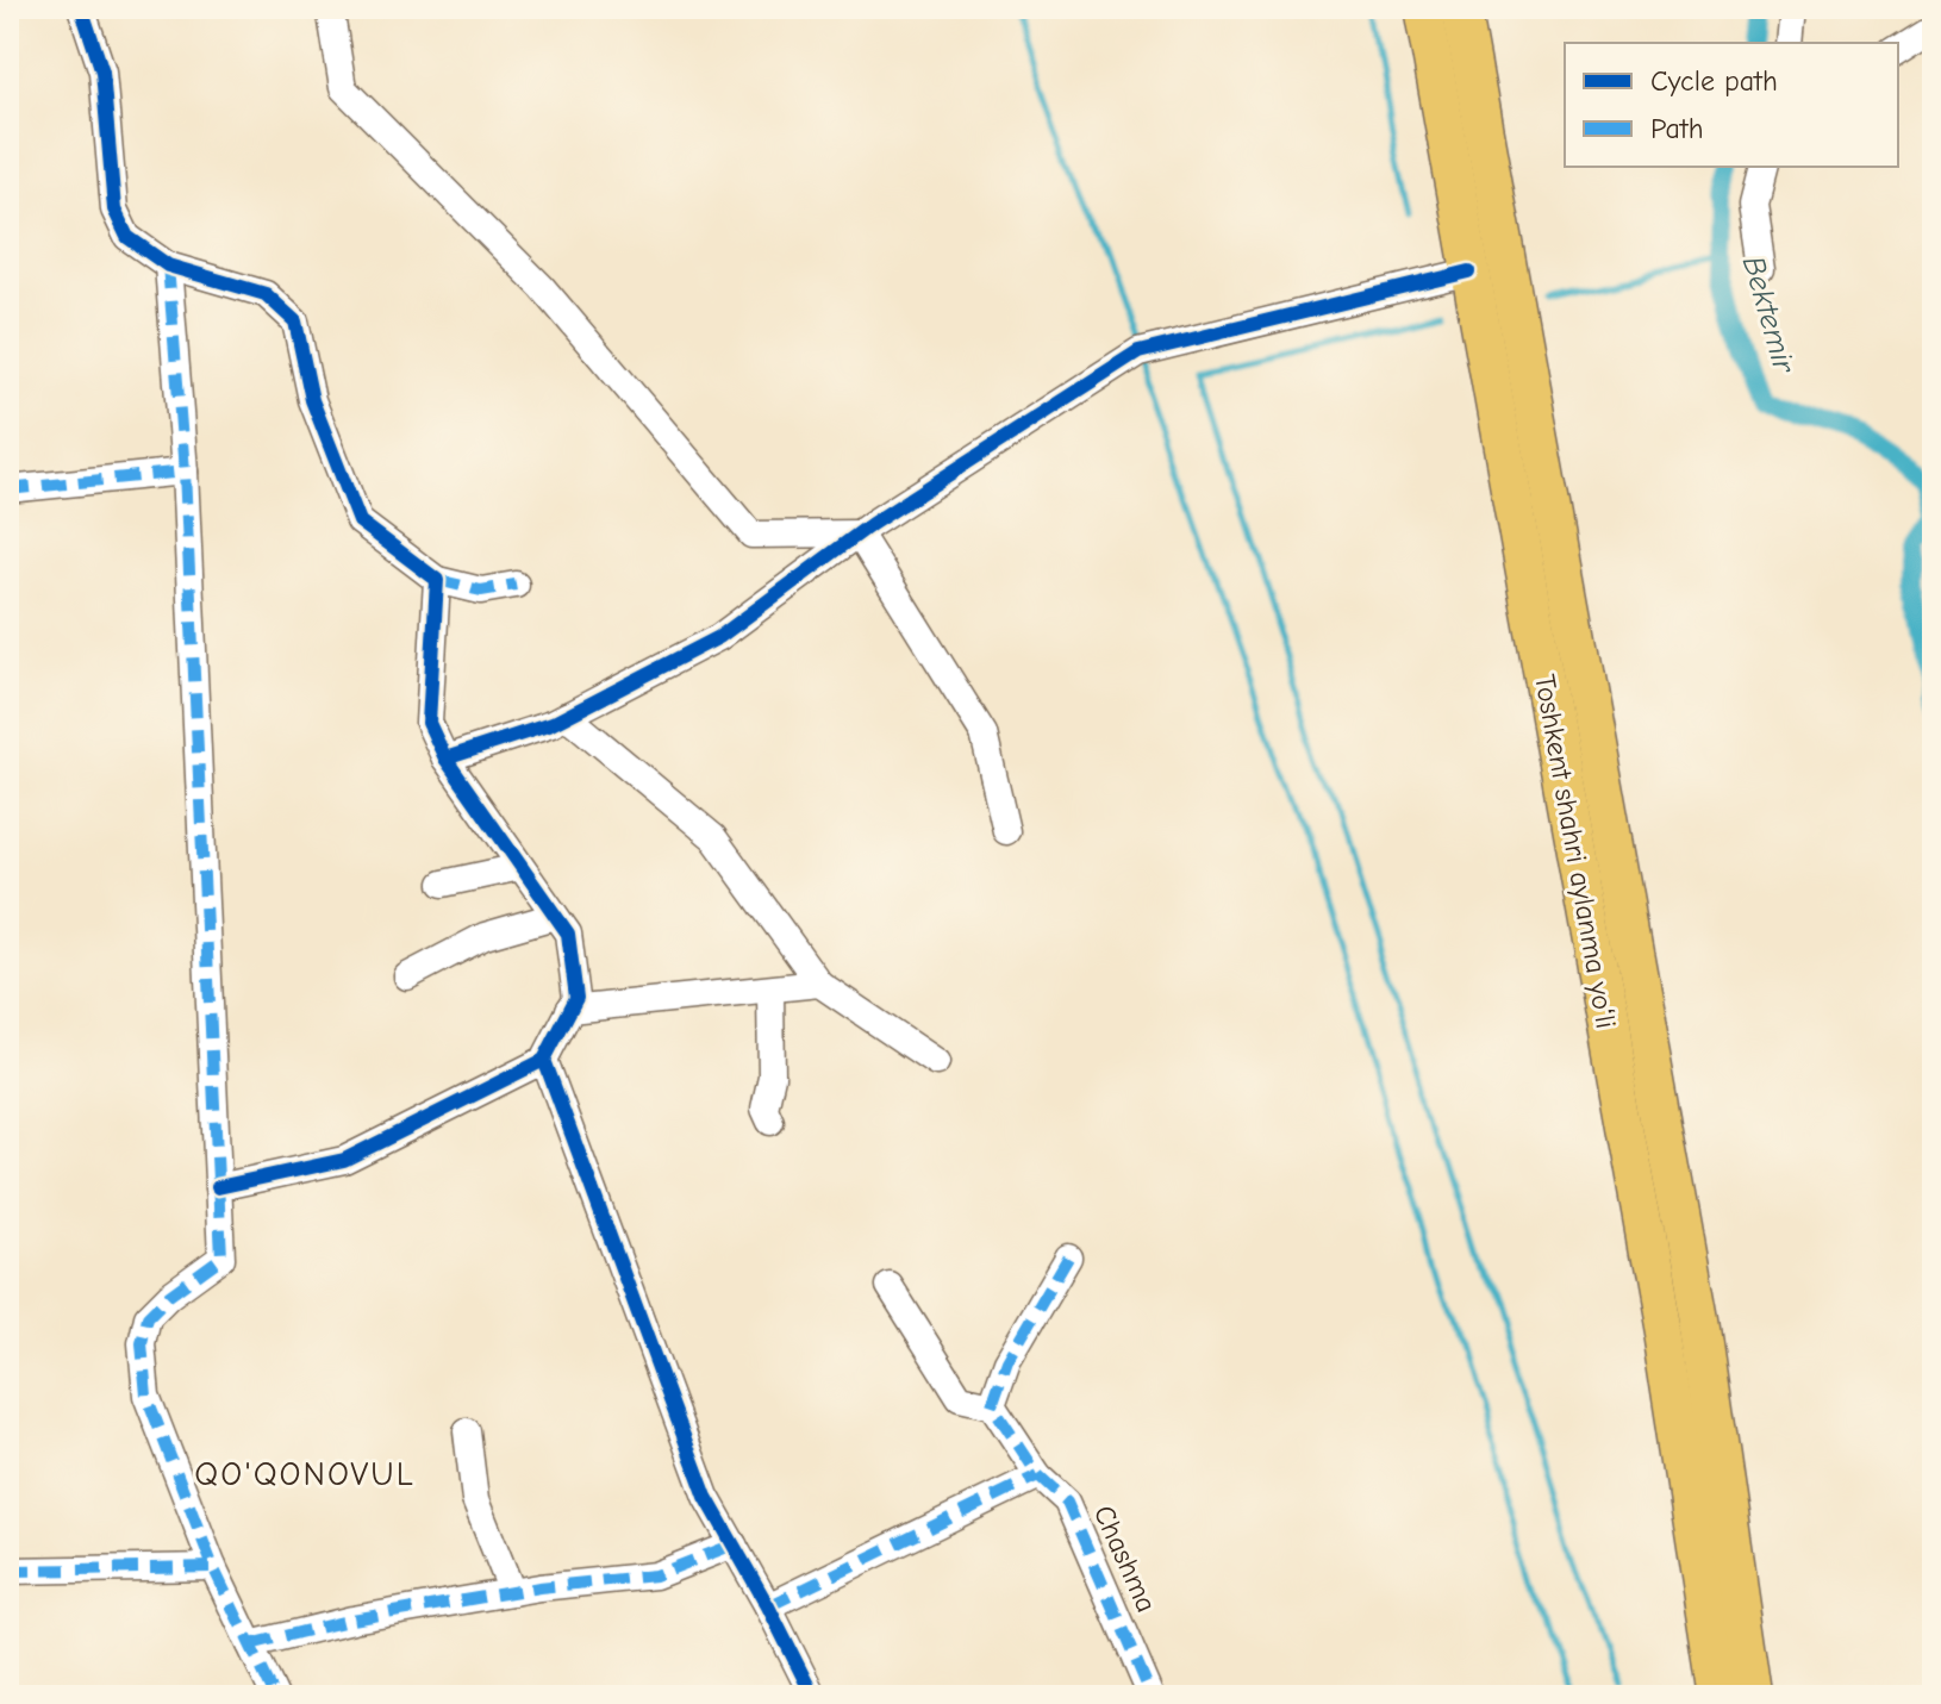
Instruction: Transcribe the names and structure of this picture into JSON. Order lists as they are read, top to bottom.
{
  "streets": {
    "highway": ["Toshkent shahri aylanma yoʻli"],
    "street": ["Chashma"]
  },
  "districts": ["QO'QONOVUL"],
  "water": ["Bektemir"],
  "legend": ["Cycle path", "Path"]
}
